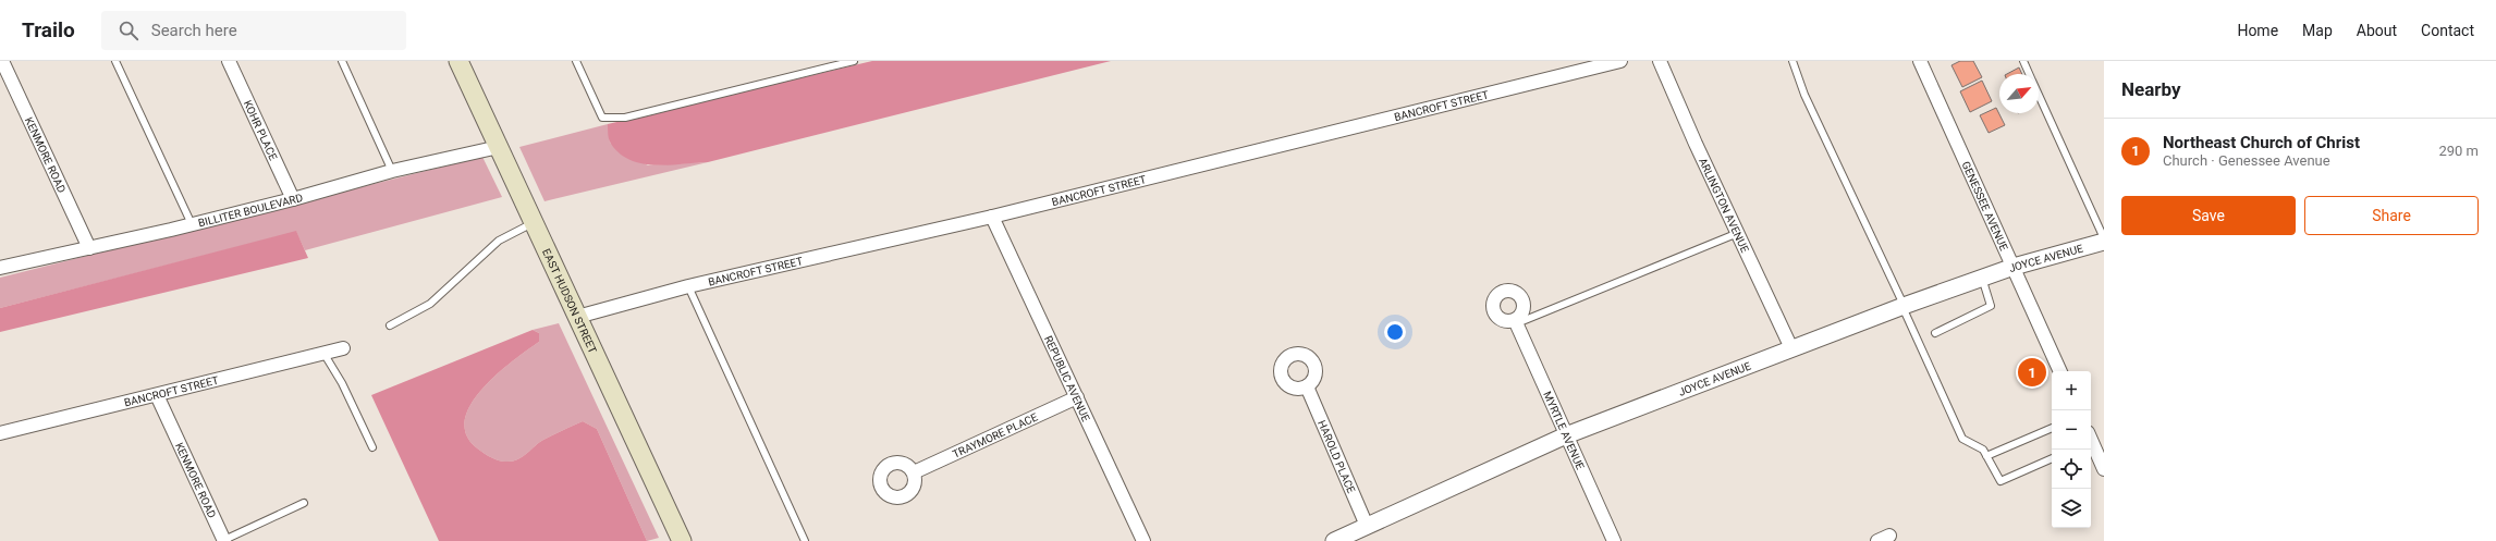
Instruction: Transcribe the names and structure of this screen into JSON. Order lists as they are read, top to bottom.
{
  "streets": {
    "main road": ["EAST HUDSON STREET"],
    "street": [
      "BANCROFT STREET",
      "KOHR PLACE",
      "KENMORE ROAD",
      "ARLINGTON AVENUE",
      "GENESSEE AVENUE",
      "BILLITER BOULEVARD",
      "JOYCE AVENUE",
      "REPUBLIC AVENUE",
      "MYRTLE AVENUE",
      "TRAYMORE PLACE",
      "HAROLD PLACE"
    ]
  },
  "crossings": [
    ["BANCROFT STREET", "KENMORE ROAD"],
    ["BANCROFT STREET", "EAST HUDSON STREET"],
    ["BANCROFT STREET", "REPUBLIC AVENUE"],
    ["KOHR PLACE", "BILLITER BOULEVARD"],
    ["KENMORE ROAD", "BILLITER BOULEVARD"],
    ["ARLINGTON AVENUE", "JOYCE AVENUE"],
    ["GENESSEE AVENUE", "JOYCE AVENUE"],
    ["BILLITER BOULEVARD", "EAST HUDSON STREET"],
    ["JOYCE AVENUE", "MYRTLE AVENUE"],
    ["JOYCE AVENUE", "HAROLD PLACE"],
    ["REPUBLIC AVENUE", "TRAYMORE PLACE"]
  ],
  "north": "top right",
  "page": {
    "header": "Trailo",
    "search": "Search here",
    "nav": [
      "Home",
      "Map",
      "About",
      "Contact"
    ],
    "heading": "Nearby",
    "list": [
      {
        "mark": "1",
        "name": "Northeast Church of Christ",
        "note": "Church · Genessee Avenue",
        "value": "290 m"
      }
    ],
    "buttons": ["Save", "Share"],
    "pins": "1",
    "map_buttons": ["+", "−"]
  }
}
